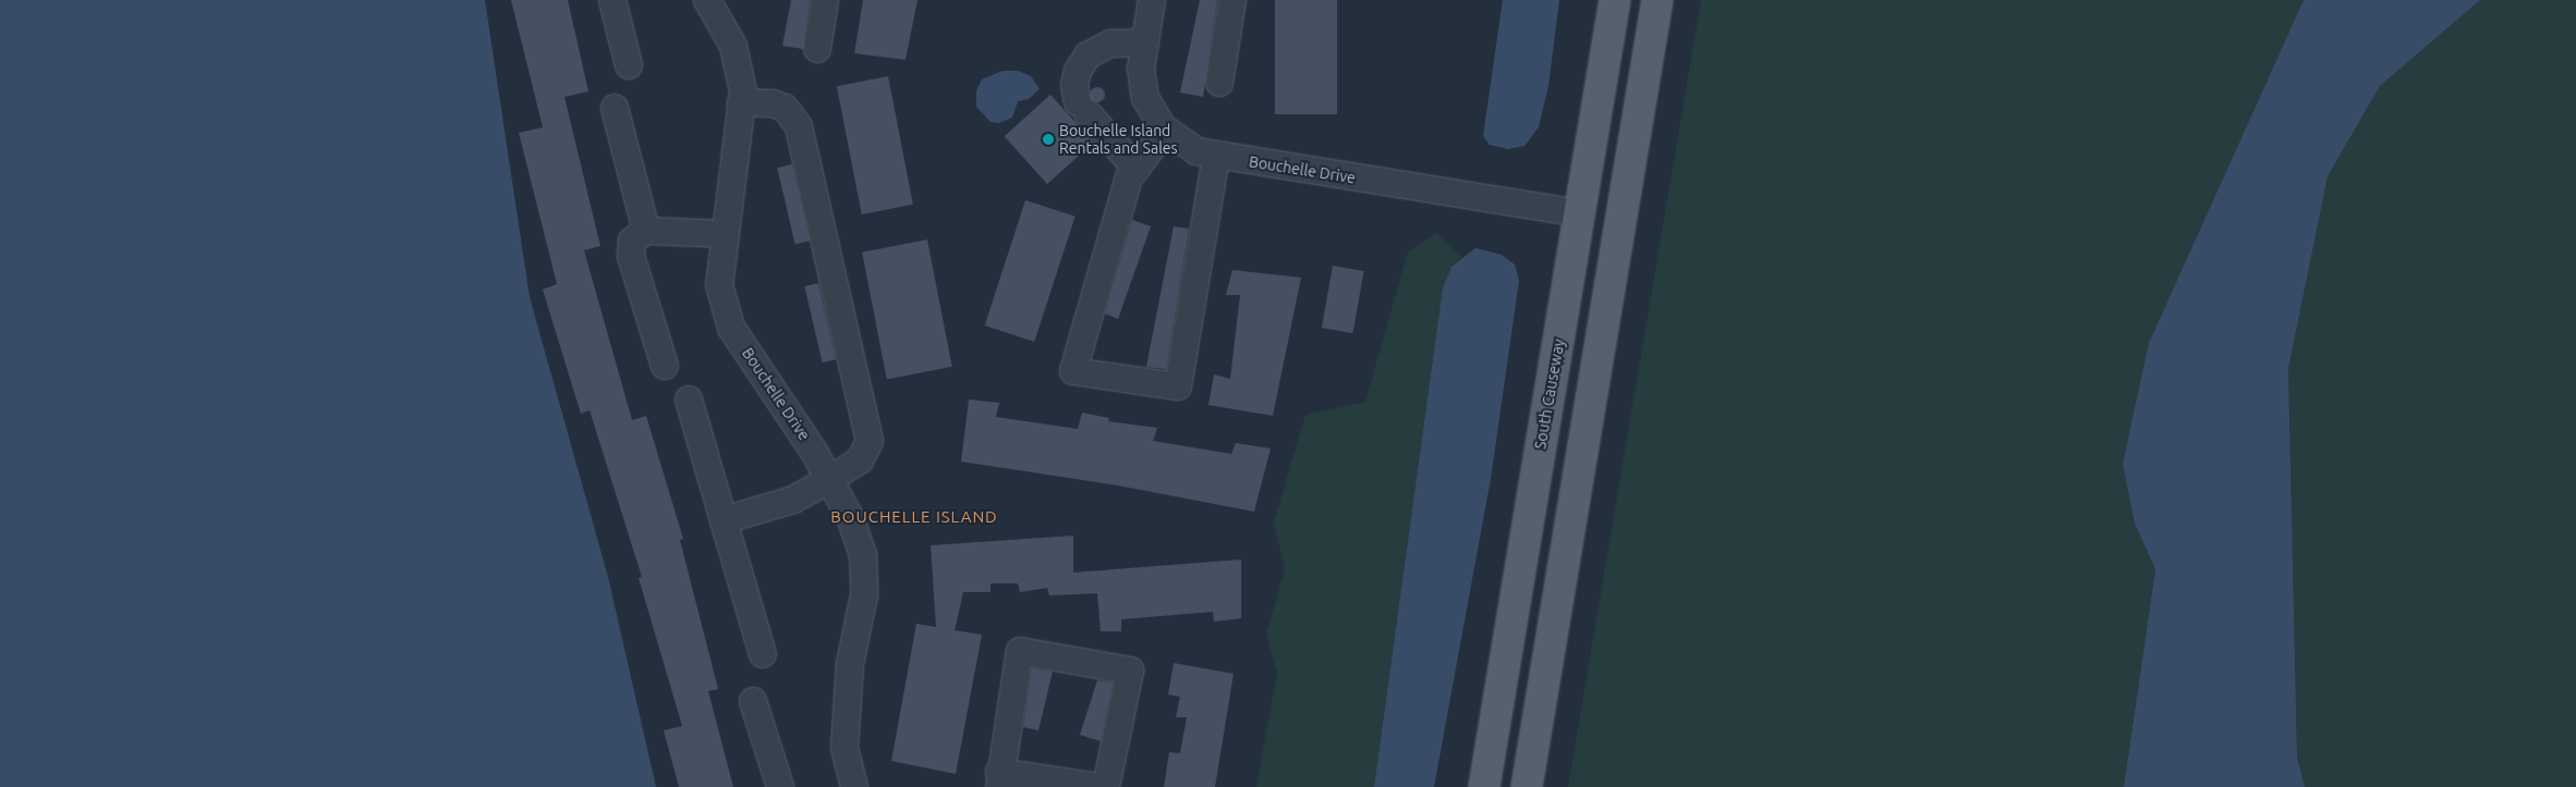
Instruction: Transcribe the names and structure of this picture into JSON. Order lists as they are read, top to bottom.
{
  "streets": {
    "main road": ["South Causeway"],
    "street": ["Bouchelle Drive"]
  },
  "crossings": [
    ["Bouchelle Drive", "South Causeway"]
  ],
  "districts": ["BOUCHELLE ISLAND"],
  "places": ["Bouchelle Island Rentals and Sales"]
}
